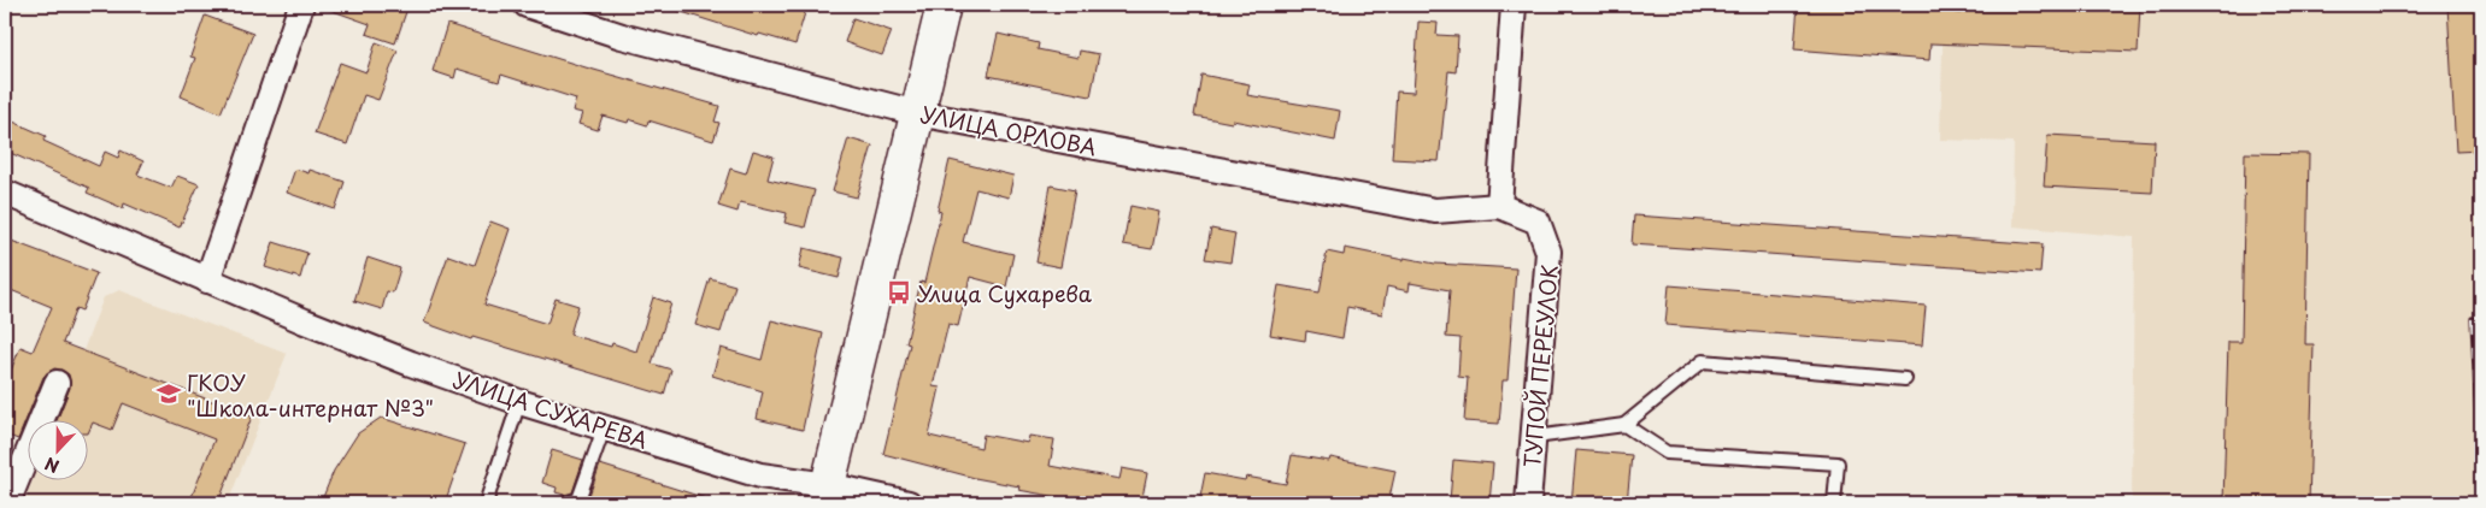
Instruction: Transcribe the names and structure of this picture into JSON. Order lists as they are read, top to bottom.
{
  "streets": {
    "street": ["УЛИЦА ОРЛОВА", "ТУПОЙ ПЕРЕУЛОК", "УЛИЦА СУХАРЕВА"]
  },
  "crossings": [
    ["УЛИЦА ОРЛОВА", "ТУПОЙ ПЕРЕУЛОК"]
  ],
  "places": {
    "bus stop": ["Улица Сухарева"],
    "school or university": ["ГКОУ \"Школа-интернат №3\""]
  },
  "north": "bottom"
}
